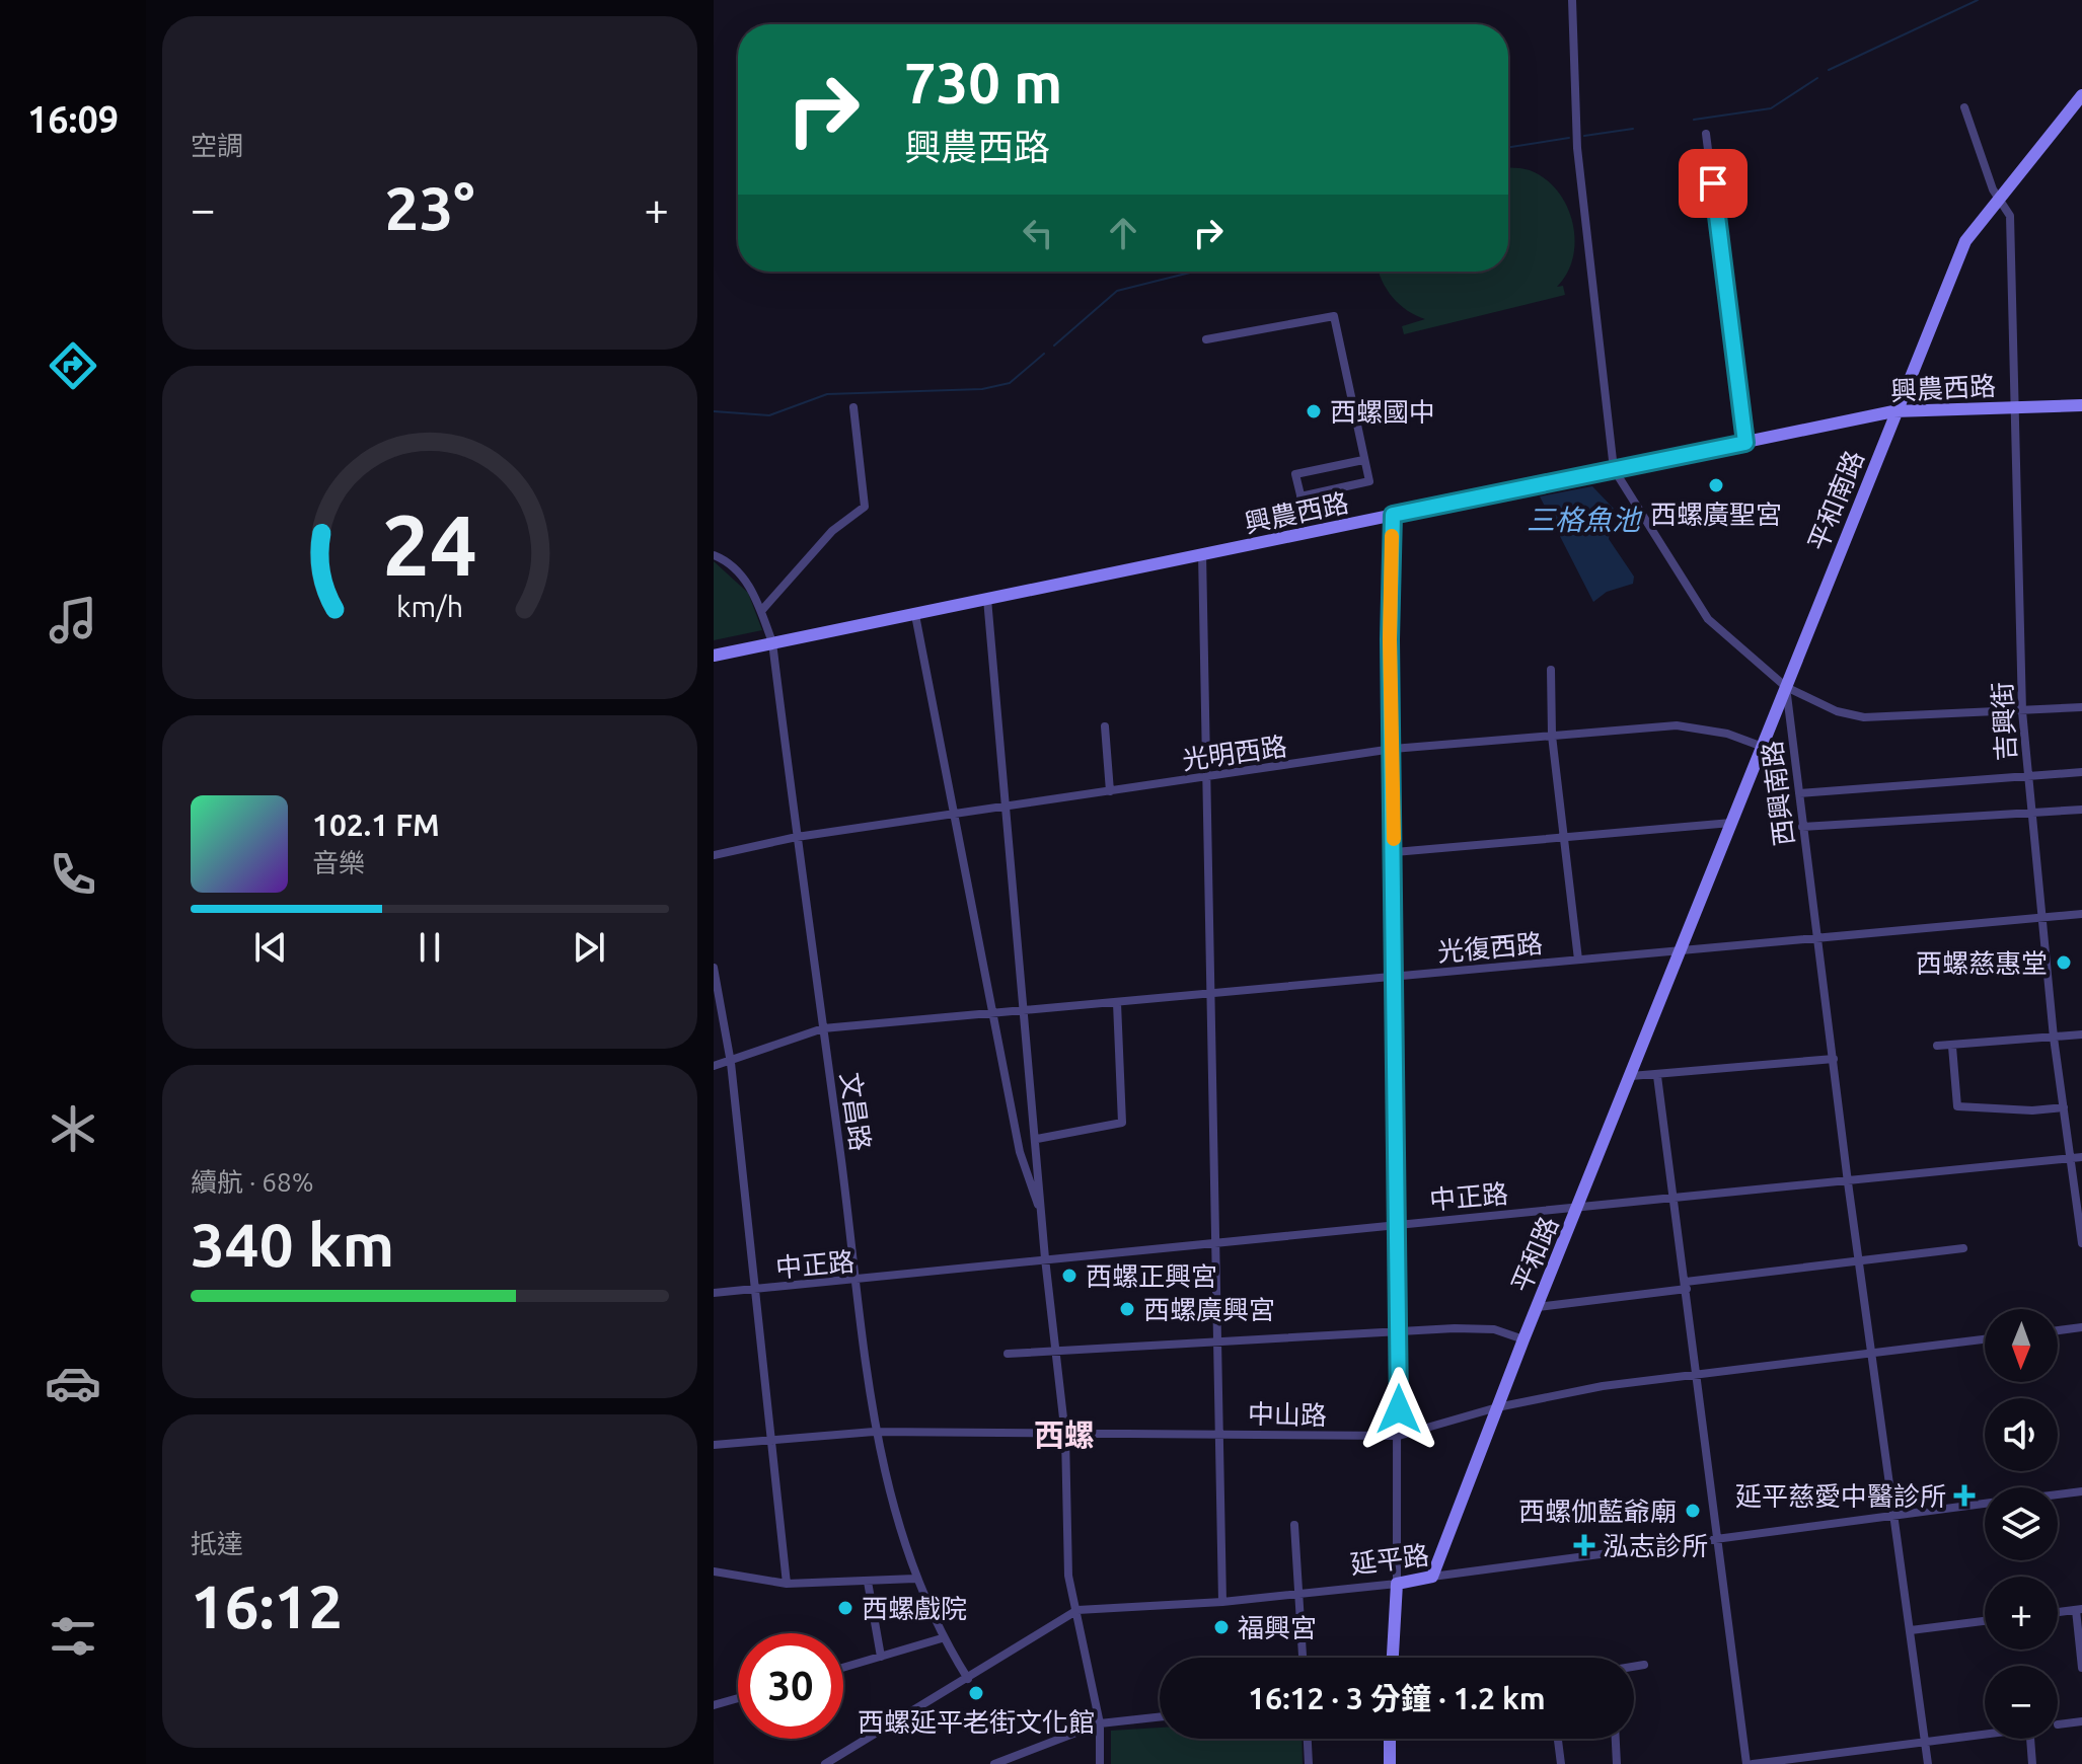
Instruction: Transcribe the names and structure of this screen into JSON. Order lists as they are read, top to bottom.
{
  "streets": {
    "main road": [
      "興農西路",
      "平和南路",
      "平和路",
      "延平路"
    ],
    "street": [
      "吉興街",
      "光明西路",
      "西興南路",
      "光復西路",
      "文昌路",
      "中正路",
      "中山路"
    ]
  },
  "crossings": [
    ["興農西路", "平和南路"],
    ["興農西路", "吉興街"],
    ["興農西路", "文昌路"],
    ["平和南路", "吉興街"],
    ["平和南路", "光明西路"],
    ["平和南路", "西興南路"],
    ["平和南路", "光復西路"],
    ["平和南路", "平和路"],
    ["吉興街", "光復西路"],
    ["吉興街", "中正路"],
    ["光明西路", "文昌路"],
    ["西興南路", "光復西路"],
    ["西興南路", "中正路"],
    ["西興南路", "中山路"],
    ["西興南路", "延平路"],
    ["光復西路", "文昌路"],
    ["光復西路", "平和路"],
    ["文昌路", "中正路"],
    ["文昌路", "中山路"],
    ["文昌路", "延平路"],
    ["中正路", "平和路"],
    ["平和路", "中山路"],
    ["平和路", "延平路"]
  ],
  "districts": ["西螺"],
  "water": ["三格魚池"],
  "places": {
    "other": [
      "西螺國中",
      "西螺廣聖宮",
      "西螺慈惠堂",
      "西螺正興宮",
      "西螺廣興宮",
      "西螺伽藍爺廟",
      "西螺戲院",
      "福興宮",
      "西螺延平老街文化館"
    ],
    "health": ["延平慈愛中醫診所", "泓志診所"]
  },
  "north": "bottom",
  "page": {
    "tabs": "16:09",
    "tile": [
      "空調",
      ["續航 · 68%", "340 km"],
      ["抵達", "16:12"]
    ],
    "turn": ["730 m", "興農西路"],
    "heat": ["−", "23°", "+"],
    "song": ["102.1 FM", "音樂"],
    "map_buttons": ["+", "−"],
    "limit": "30",
    "trip": "16:12 · 3 分鐘 · 1.2 km",
    "gauge": ["24", "km/h"]
  }
}
